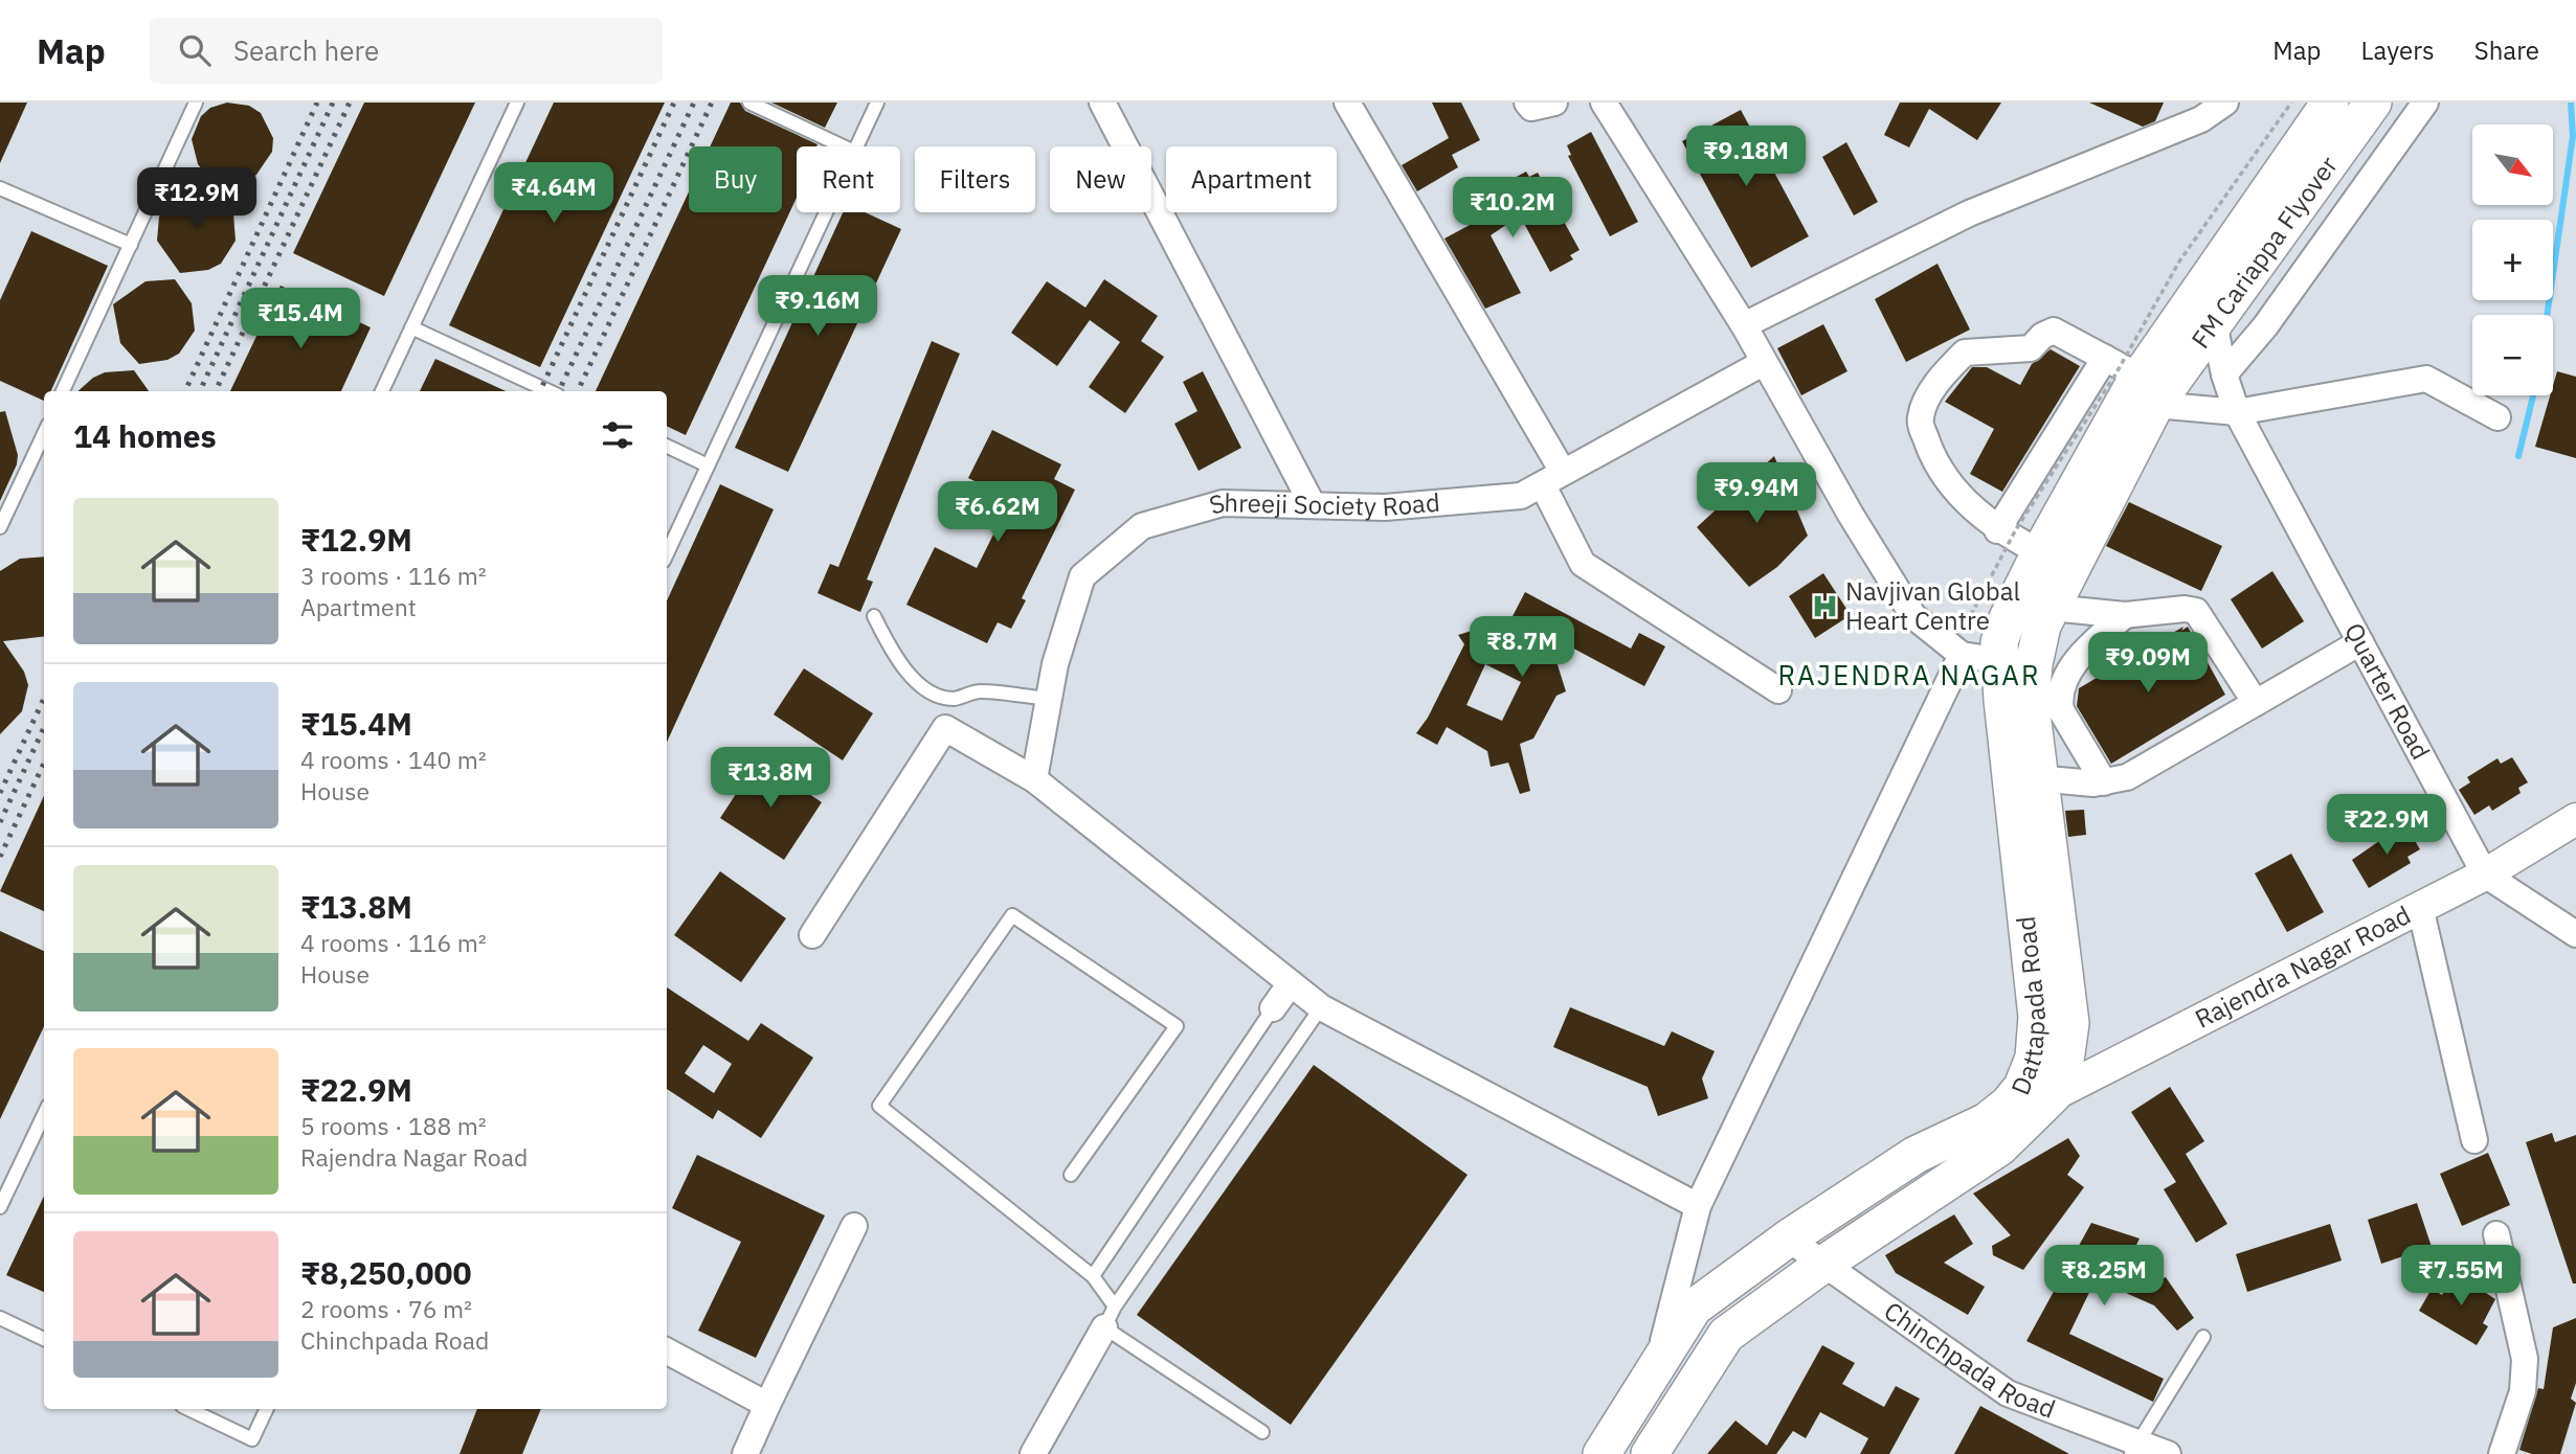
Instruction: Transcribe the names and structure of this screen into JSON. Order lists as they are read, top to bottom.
{
  "streets": {
    "main road": ["FM Cariappa Flyover", "Dattapada Road"],
    "street": [
      "Shreeji Society Road",
      "Quarter Road",
      "Rajendra Nagar Road",
      "Chinchpada Road"
    ]
  },
  "crossings": [
    ["FM Cariappa Flyover", "Quarter Road"],
    ["Quarter Road", "Rajendra Nagar Road"],
    ["Rajendra Nagar Road", "Dattapada Road"],
    ["Dattapada Road", "Chinchpada Road"]
  ],
  "districts": ["RAJENDRA NAGAR"],
  "places": {
    "hospital": ["Navjivan Global Heart Centre"]
  },
  "north": "bottom right",
  "page": {
    "header": "Map",
    "search": "Search here",
    "nav": ["Map", "Layers", "Share"],
    "map_buttons": ["+", "−"],
    "price": [
      "₹9.18M",
      "₹4.64M",
      "₹12.9M",
      "₹10.2M",
      "₹9.16M",
      "₹15.4M",
      "₹9.94M",
      "₹6.62M",
      "₹8.7M",
      "₹9.09M",
      "₹13.8M",
      "₹22.9M",
      "₹8.25M",
      "₹7.55M"
    ],
    "chip": [
      "Buy",
      "Rent",
      "Filters",
      "New",
      "Apartment"
    ],
    "heading": "14 homes",
    "list": [
      {
        "name": "₹12.9M",
        "note": "3 rooms · 116 m² · Apartment"
      },
      {
        "name": "₹15.4M",
        "note": "4 rooms · 140 m² · House"
      },
      {
        "name": "₹13.8M",
        "note": "4 rooms · 116 m² · House"
      },
      {
        "name": "₹22.9M",
        "note": "5 rooms · 188 m² · Rajendra Nagar Road"
      },
      {
        "name": "₹8,250,000",
        "note": "2 rooms · 76 m² · Chinchpada Road"
      }
    ]
  }
}
